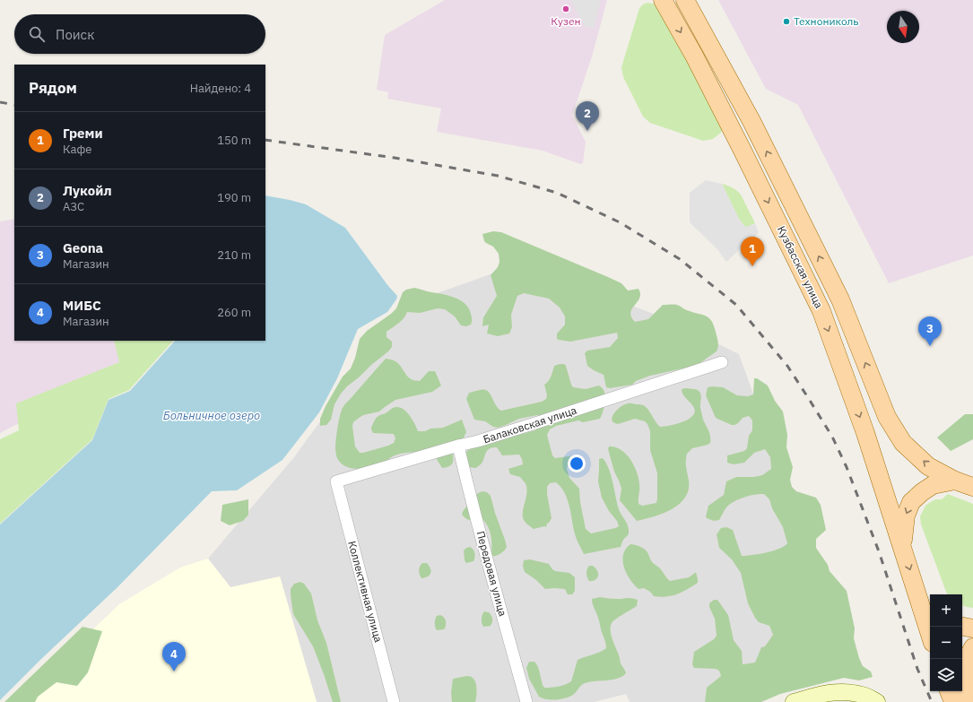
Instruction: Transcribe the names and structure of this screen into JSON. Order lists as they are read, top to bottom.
{
  "streets": {
    "main road": ["Кузбасская улица"],
    "street": ["Балаковская улица", "Передовая улица", "Коллективная улица"]
  },
  "crossings": [
    ["Балаковская улица", "Передовая улица"],
    ["Балаковская улица", "Коллективная улица"]
  ],
  "water": ["Больничное озеро"],
  "places": ["Кузен", "Технониколь"],
  "north": "bottom",
  "page": {
    "search": "Поиск",
    "heading": ["Рядом", "Найдено: 4"],
    "pins": [
      "2",
      "1",
      "3",
      "4"
    ],
    "list": [
      {
        "mark": "1",
        "name": "Греми",
        "note": "Кафе",
        "value": "150 m"
      },
      {
        "mark": "2",
        "name": "Лукойл",
        "note": "АЗС",
        "value": "190 m"
      },
      {
        "mark": "3",
        "name": "Geona",
        "note": "Магазин",
        "value": "210 m"
      },
      {
        "mark": "4",
        "name": "МИБС",
        "note": "Магазин",
        "value": "260 m"
      }
    ],
    "map_buttons": ["+", "−"]
  }
}
